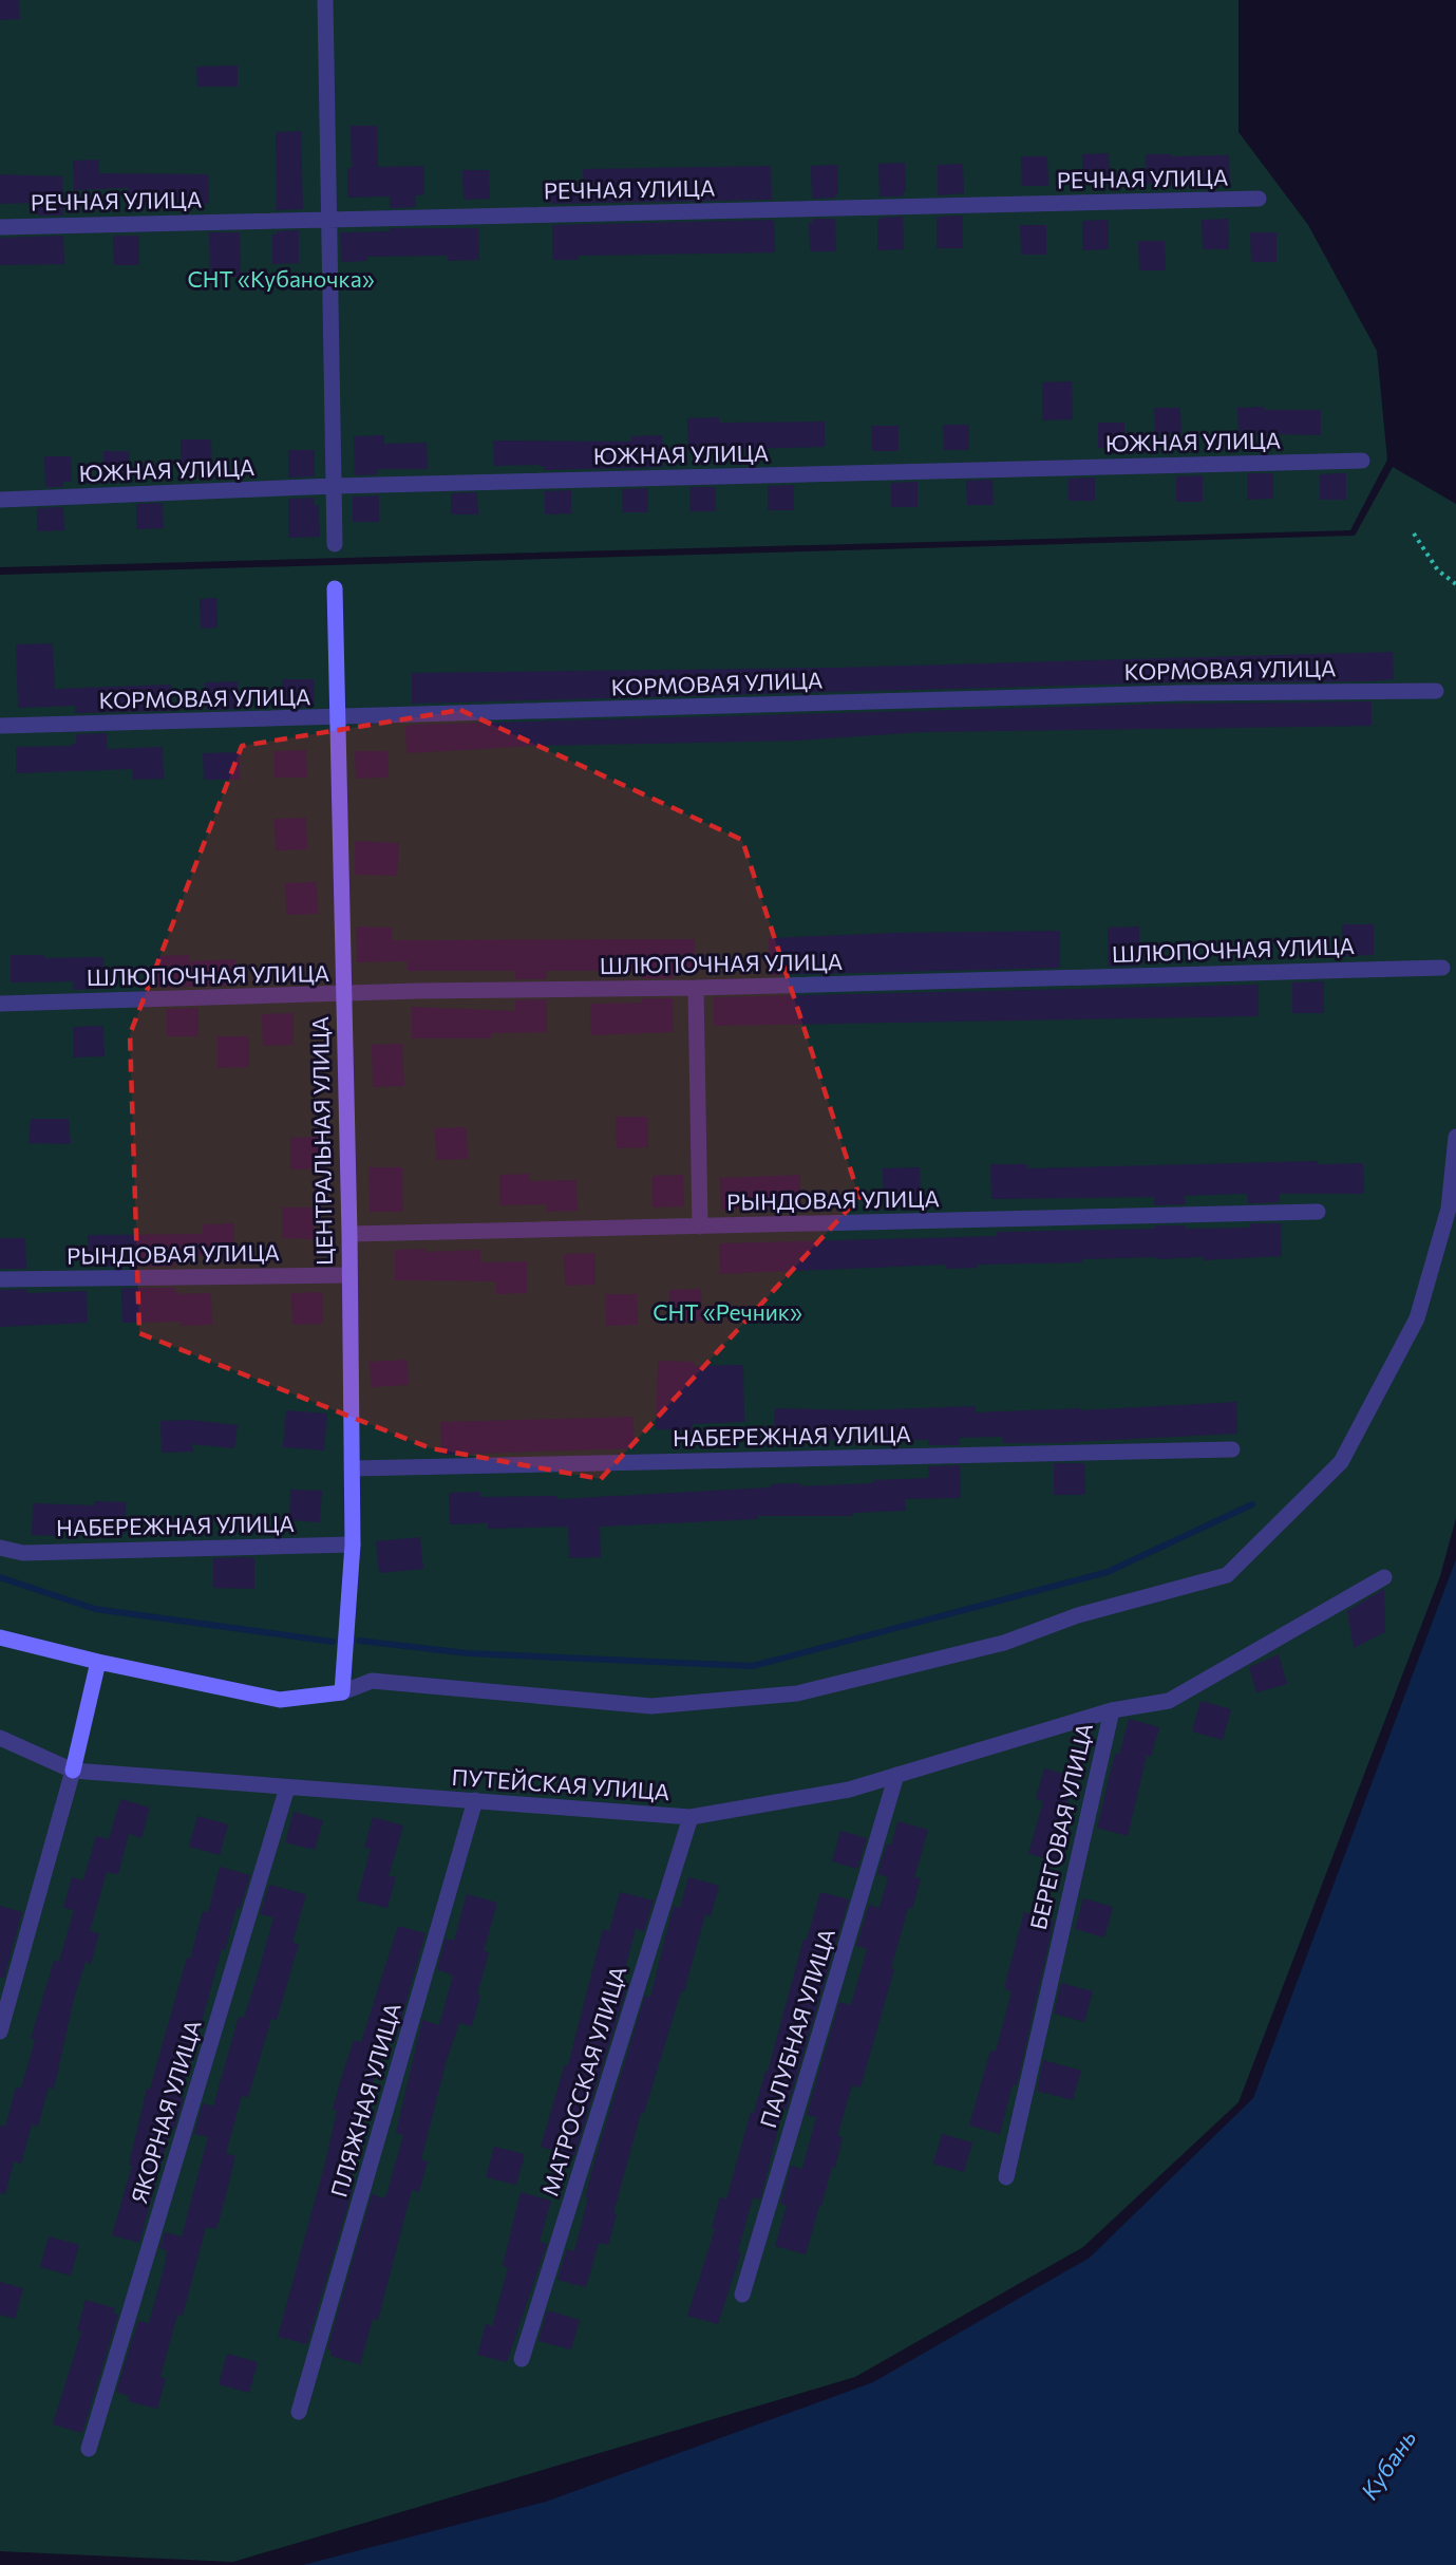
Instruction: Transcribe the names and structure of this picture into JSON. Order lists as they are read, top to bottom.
{
  "streets": {
    "street": [
      "РЕЧНАЯ УЛИЦА",
      "ЮЖНАЯ УЛИЦА",
      "КОРМОВАЯ УЛИЦА",
      "ШЛЮПОЧНАЯ УЛИЦА",
      "ЦЕНТРАЛЬНАЯ УЛИЦА",
      "РЫНДОВАЯ УЛИЦА",
      "НАБЕРЕЖНАЯ УЛИЦА",
      "ПУТЕЙСКАЯ УЛИЦА",
      "БЕРЕГОВАЯ УЛИЦА",
      "ПАЛУБНАЯ УЛИЦА",
      "МАТРОССКАЯ УЛИЦА",
      "ПЛЯЖНАЯ УЛИЦА",
      "ЯКОРНАЯ УЛИЦА"
    ]
  },
  "crossings": [
    ["КОРМОВАЯ УЛИЦА", "ЦЕНТРАЛЬНАЯ УЛИЦА"],
    ["ШЛЮПОЧНАЯ УЛИЦА", "ЦЕНТРАЛЬНАЯ УЛИЦА"],
    ["ЦЕНТРАЛЬНАЯ УЛИЦА", "РЫНДОВАЯ УЛИЦА"],
    ["ЦЕНТРАЛЬНАЯ УЛИЦА", "НАБЕРЕЖНАЯ УЛИЦА"],
    ["ПУТЕЙСКАЯ УЛИЦА", "БЕРЕГОВАЯ УЛИЦА"],
    ["ПУТЕЙСКАЯ УЛИЦА", "ПАЛУБНАЯ УЛИЦА"],
    ["ПУТЕЙСКАЯ УЛИЦА", "МАТРОССКАЯ УЛИЦА"],
    ["ПУТЕЙСКАЯ УЛИЦА", "ПЛЯЖНАЯ УЛИЦА"],
    ["ПУТЕЙСКАЯ УЛИЦА", "ЯКОРНАЯ УЛИЦА"]
  ],
  "water": ["Кубань"],
  "parks": ["СНТ «Кубаночка»", "СНТ «Речник»"]
}
